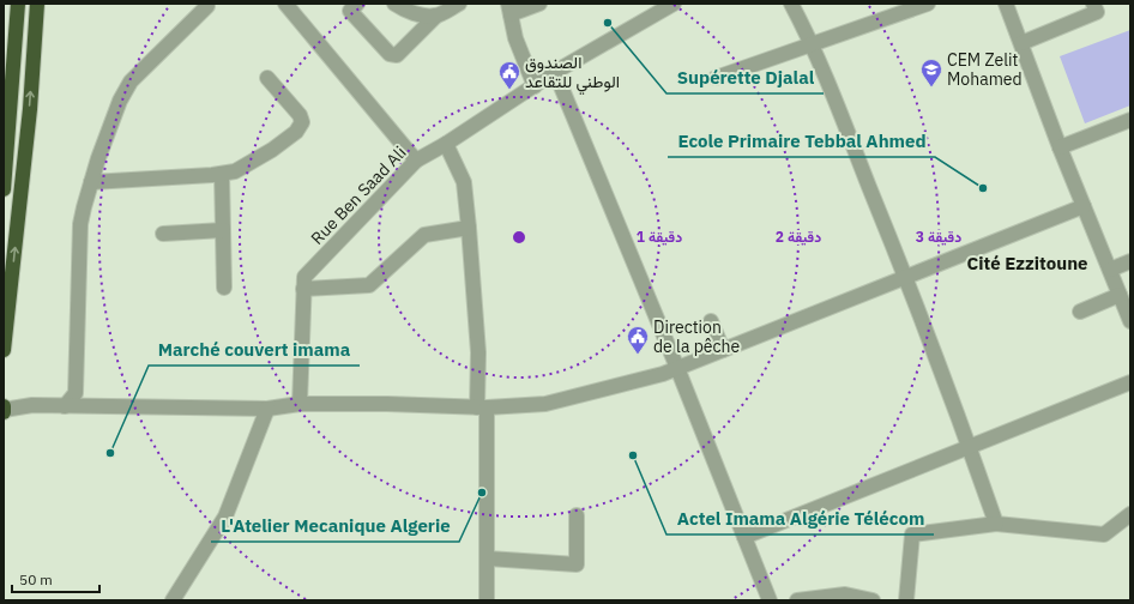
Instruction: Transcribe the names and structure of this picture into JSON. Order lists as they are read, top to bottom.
{
  "streets": {
    "street": ["Rue Ben Saad Ali"]
  },
  "districts": ["Cité Ezzitoune"],
  "places": {
    "other": [
      "Supérette Djalal",
      "Ecole Primaire Tebbal Ahmed",
      "Marché couvert imama",
      "Actel Imama Algérie Télécom",
      "L'Atelier Mecanique Algerie"
    ],
    "school or university": ["CEM Zelit Mohamed"],
    "public building": ["الصندوق الوطني للتقاعد", "Direction de la pêche"]
  },
  "scale_bar": "50 m",
  "rings": ["1 دقيقة", "2 دقيقة", "3 دقيقة"]
}
